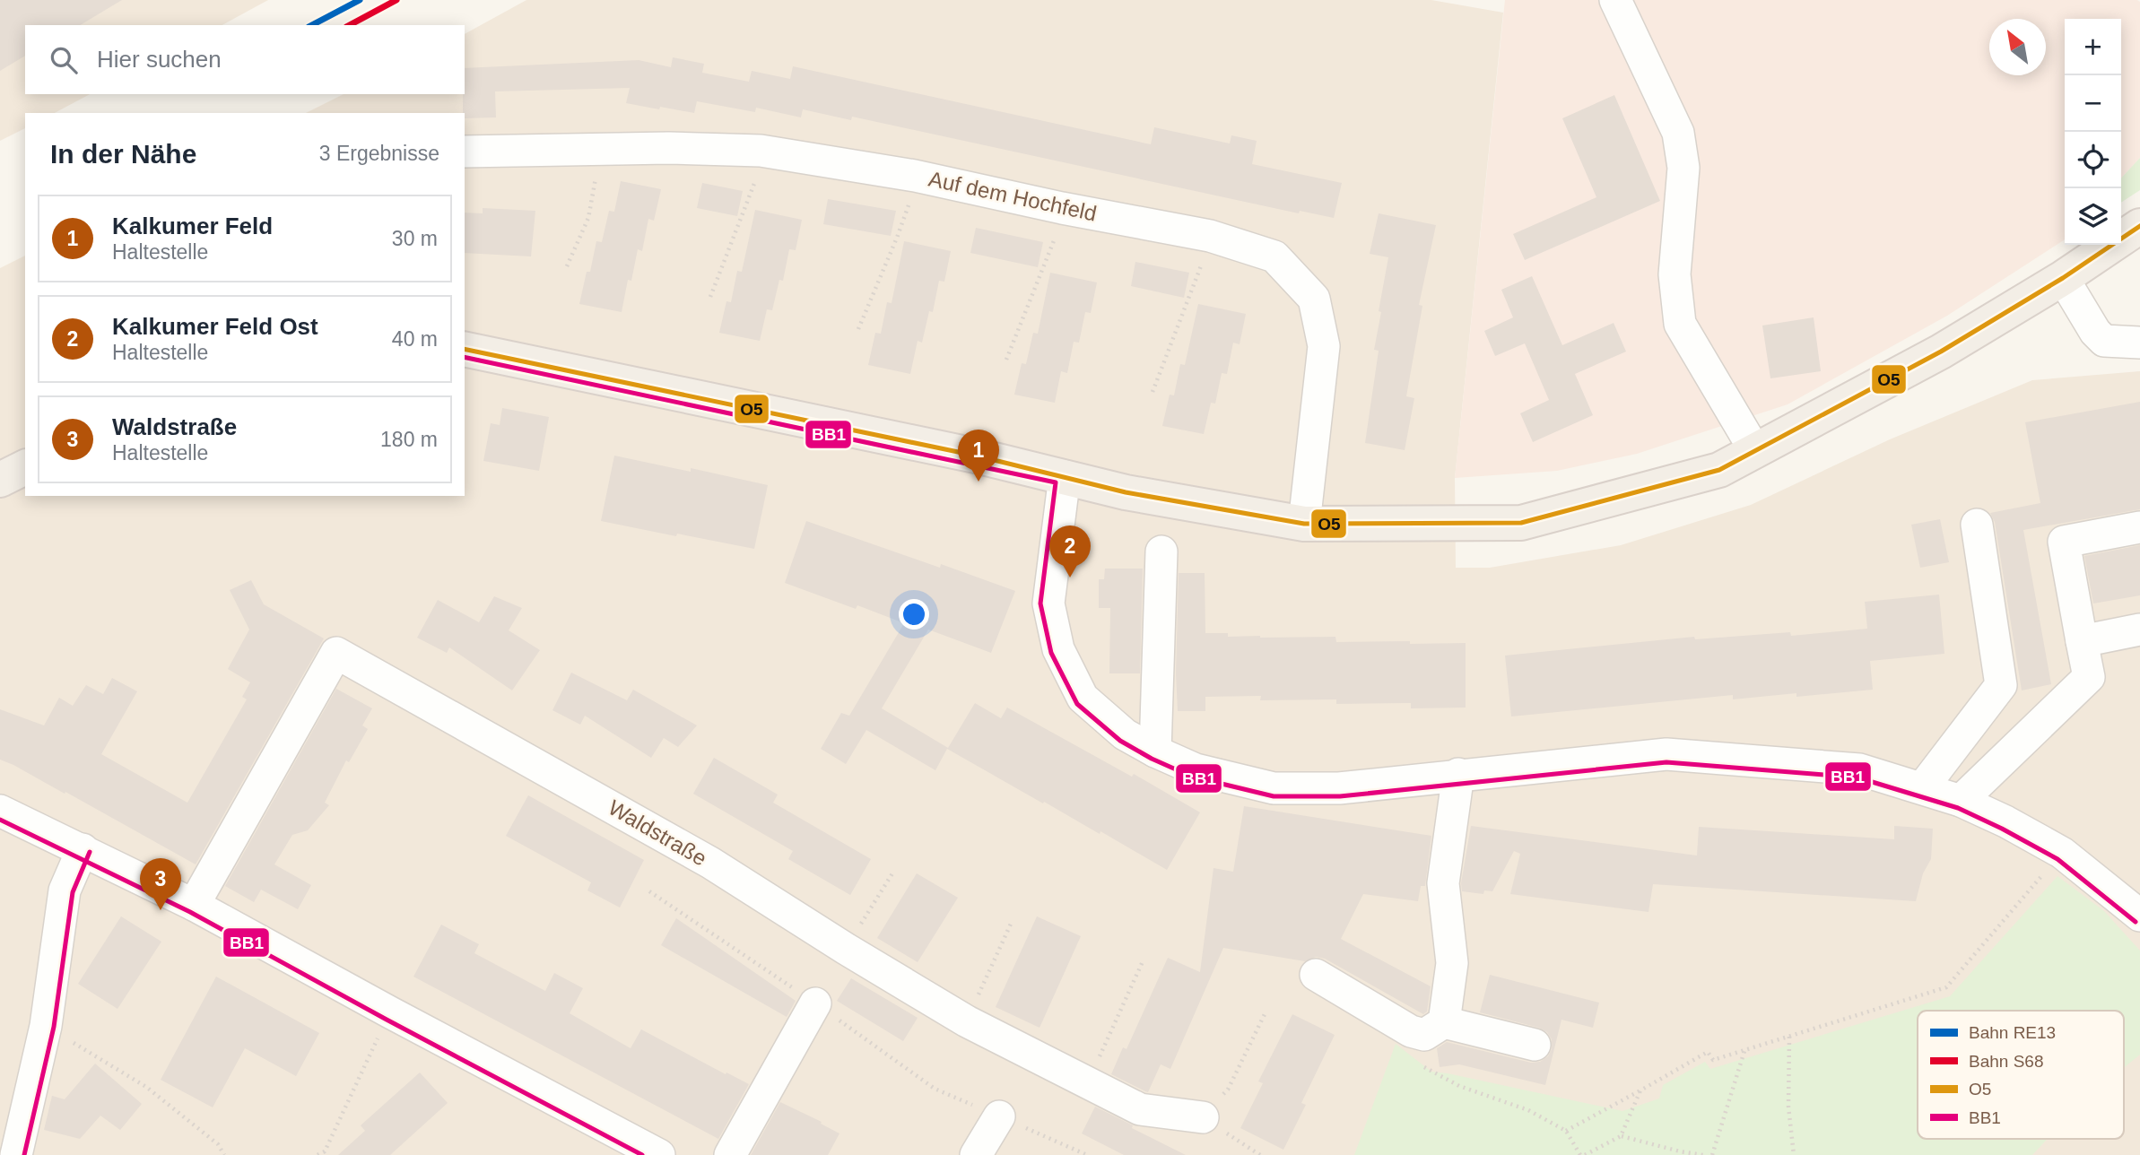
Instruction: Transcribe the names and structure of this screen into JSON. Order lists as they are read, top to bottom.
{
  "streets": {
    "street": ["Auf dem Hochfeld", "Waldstraße"]
  },
  "lines": [
    "rail line RE13",
    "rail line S68",
    "transit line O5",
    "transit line BB1"
  ],
  "legend": [
    "Bahn RE13",
    "Bahn S68",
    "O5",
    "BB1"
  ],
  "north": "top left",
  "page": {
    "map_buttons": ["+", "−"],
    "search": "Hier suchen",
    "heading": ["In der Nähe", "3 Ergebnisse"],
    "list": [
      {
        "mark": "1",
        "name": "Kalkumer Feld",
        "note": "Haltestelle",
        "value": "30 m"
      },
      {
        "mark": "2",
        "name": "Kalkumer Feld Ost",
        "note": "Haltestelle",
        "value": "40 m"
      },
      {
        "mark": "3",
        "name": "Waldstraße",
        "note": "Haltestelle",
        "value": "180 m"
      }
    ],
    "pins": ["1", "2", "3"]
  }
}
